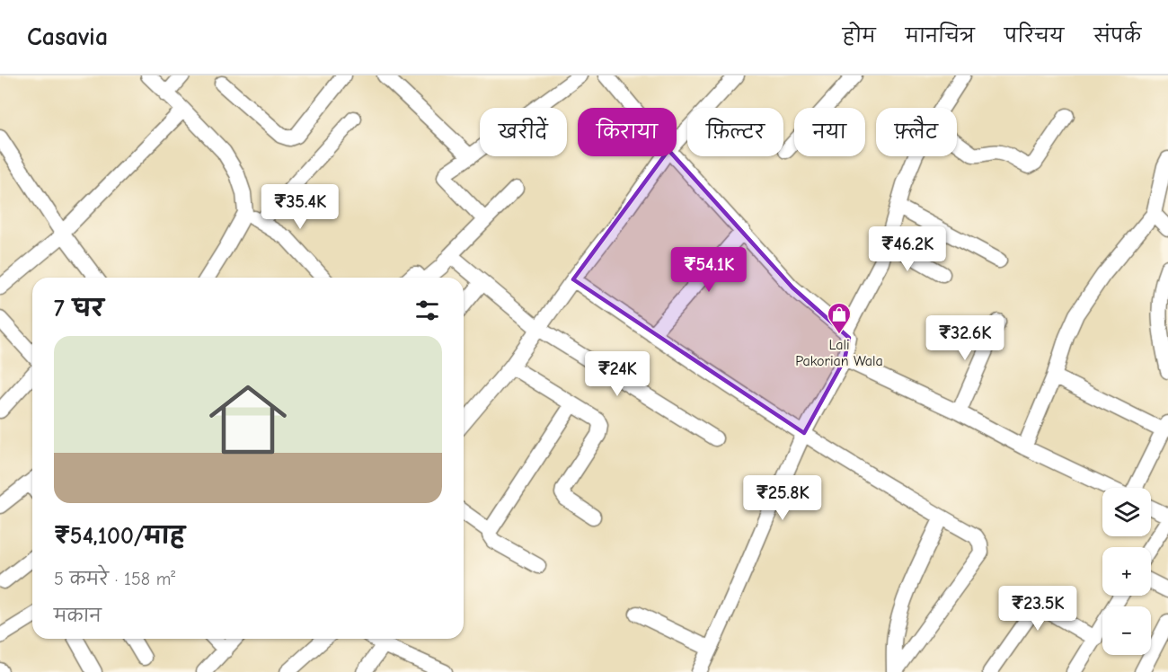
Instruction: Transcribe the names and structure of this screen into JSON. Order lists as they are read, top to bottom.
{
  "places": {
    "shop": ["Lali Pakorian Wala"]
  },
  "page": {
    "header": "Casavia",
    "nav": [
      "होम",
      "मानचित्र",
      "परिचय",
      "संपर्क"
    ],
    "chip": [
      "खरीदें",
      "किराया",
      "फ़िल्टर",
      "नया",
      "फ़्लैट"
    ],
    "price": [
      "₹35.4K",
      "₹46.2K",
      "₹54.1K",
      "₹32.6K",
      "₹24K",
      "₹25.8K",
      "₹23.5K"
    ],
    "heading": "7 घर",
    "list": [
      {
        "name": "₹54,100/माह",
        "note": "5 कमरे · 158 m² · मकान"
      }
    ],
    "map_buttons": ["+", "−"]
  }
}
